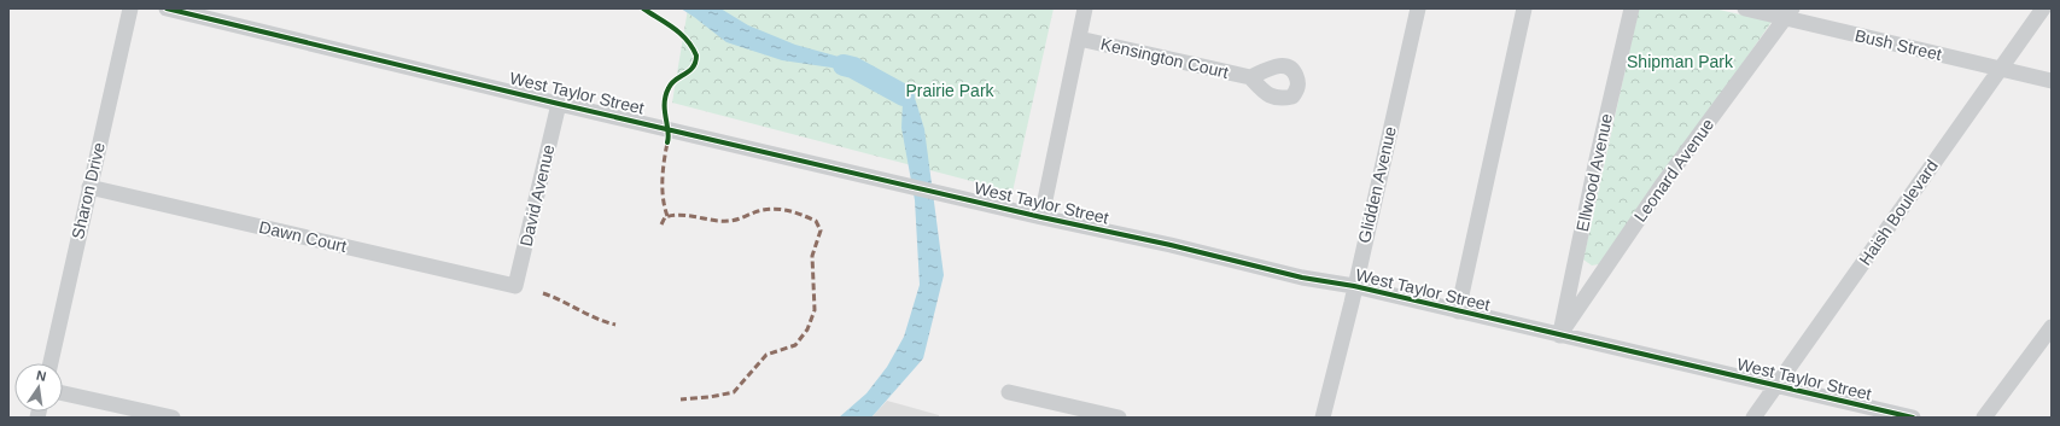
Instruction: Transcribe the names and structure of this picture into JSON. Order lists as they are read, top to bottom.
{
  "streets": {
    "street": [
      "Bush Street",
      "Kensington Court",
      "West Taylor Street",
      "Leonard Avenue",
      "Ellwood Avenue",
      "Glidden Avenue",
      "Sharon Drive",
      "David Avenue",
      "Haish Boulevard",
      "Dawn Court"
    ]
  },
  "crossings": [
    ["Bush Street", "Leonard Avenue"],
    ["Bush Street", "Haish Boulevard"],
    ["West Taylor Street", "Leonard Avenue"],
    ["West Taylor Street", "Ellwood Avenue"],
    ["West Taylor Street", "Glidden Avenue"],
    ["West Taylor Street", "David Avenue"],
    ["West Taylor Street", "Haish Boulevard"],
    ["Leonard Avenue", "Ellwood Avenue"],
    ["Sharon Drive", "Dawn Court"],
    ["David Avenue", "Dawn Court"]
  ],
  "parks": ["Shipman Park", "Prairie Park"],
  "north": "top"
}
